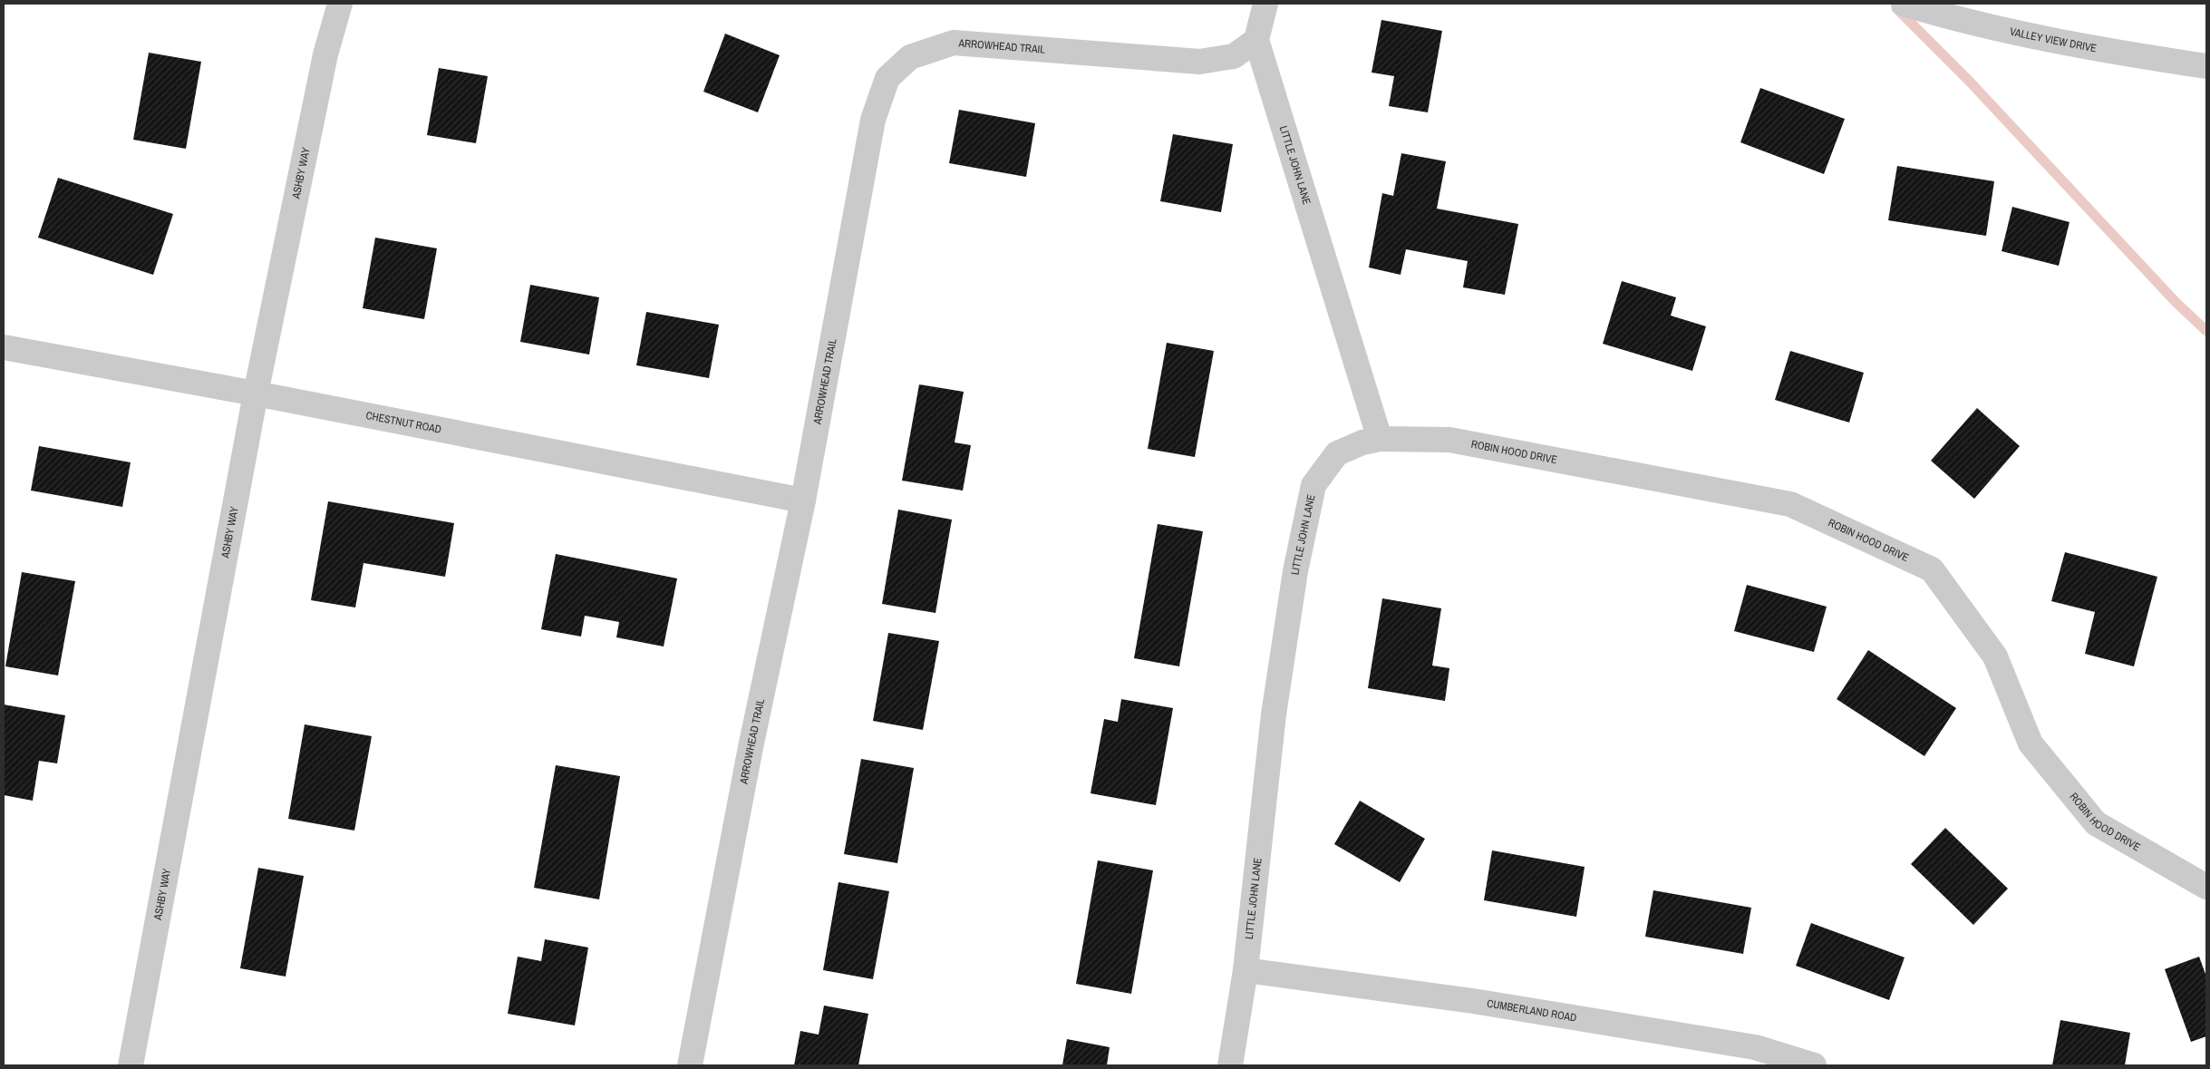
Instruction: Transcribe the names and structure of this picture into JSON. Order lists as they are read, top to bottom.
{
  "streets": {
    "street": [
      "VALLEY VIEW DRIVE",
      "ARROWHEAD TRAIL",
      "LITTLE JOHN LANE",
      "ASHBY WAY",
      "CHESTNUT ROAD",
      "ROBIN HOOD DRIVE",
      "CUMBERLAND ROAD"
    ]
  },
  "crossings": [
    ["ARROWHEAD TRAIL", "LITTLE JOHN LANE"],
    ["ARROWHEAD TRAIL", "CHESTNUT ROAD"],
    ["LITTLE JOHN LANE", "ROBIN HOOD DRIVE"],
    ["LITTLE JOHN LANE", "CUMBERLAND ROAD"],
    ["ASHBY WAY", "CHESTNUT ROAD"]
  ]
}
